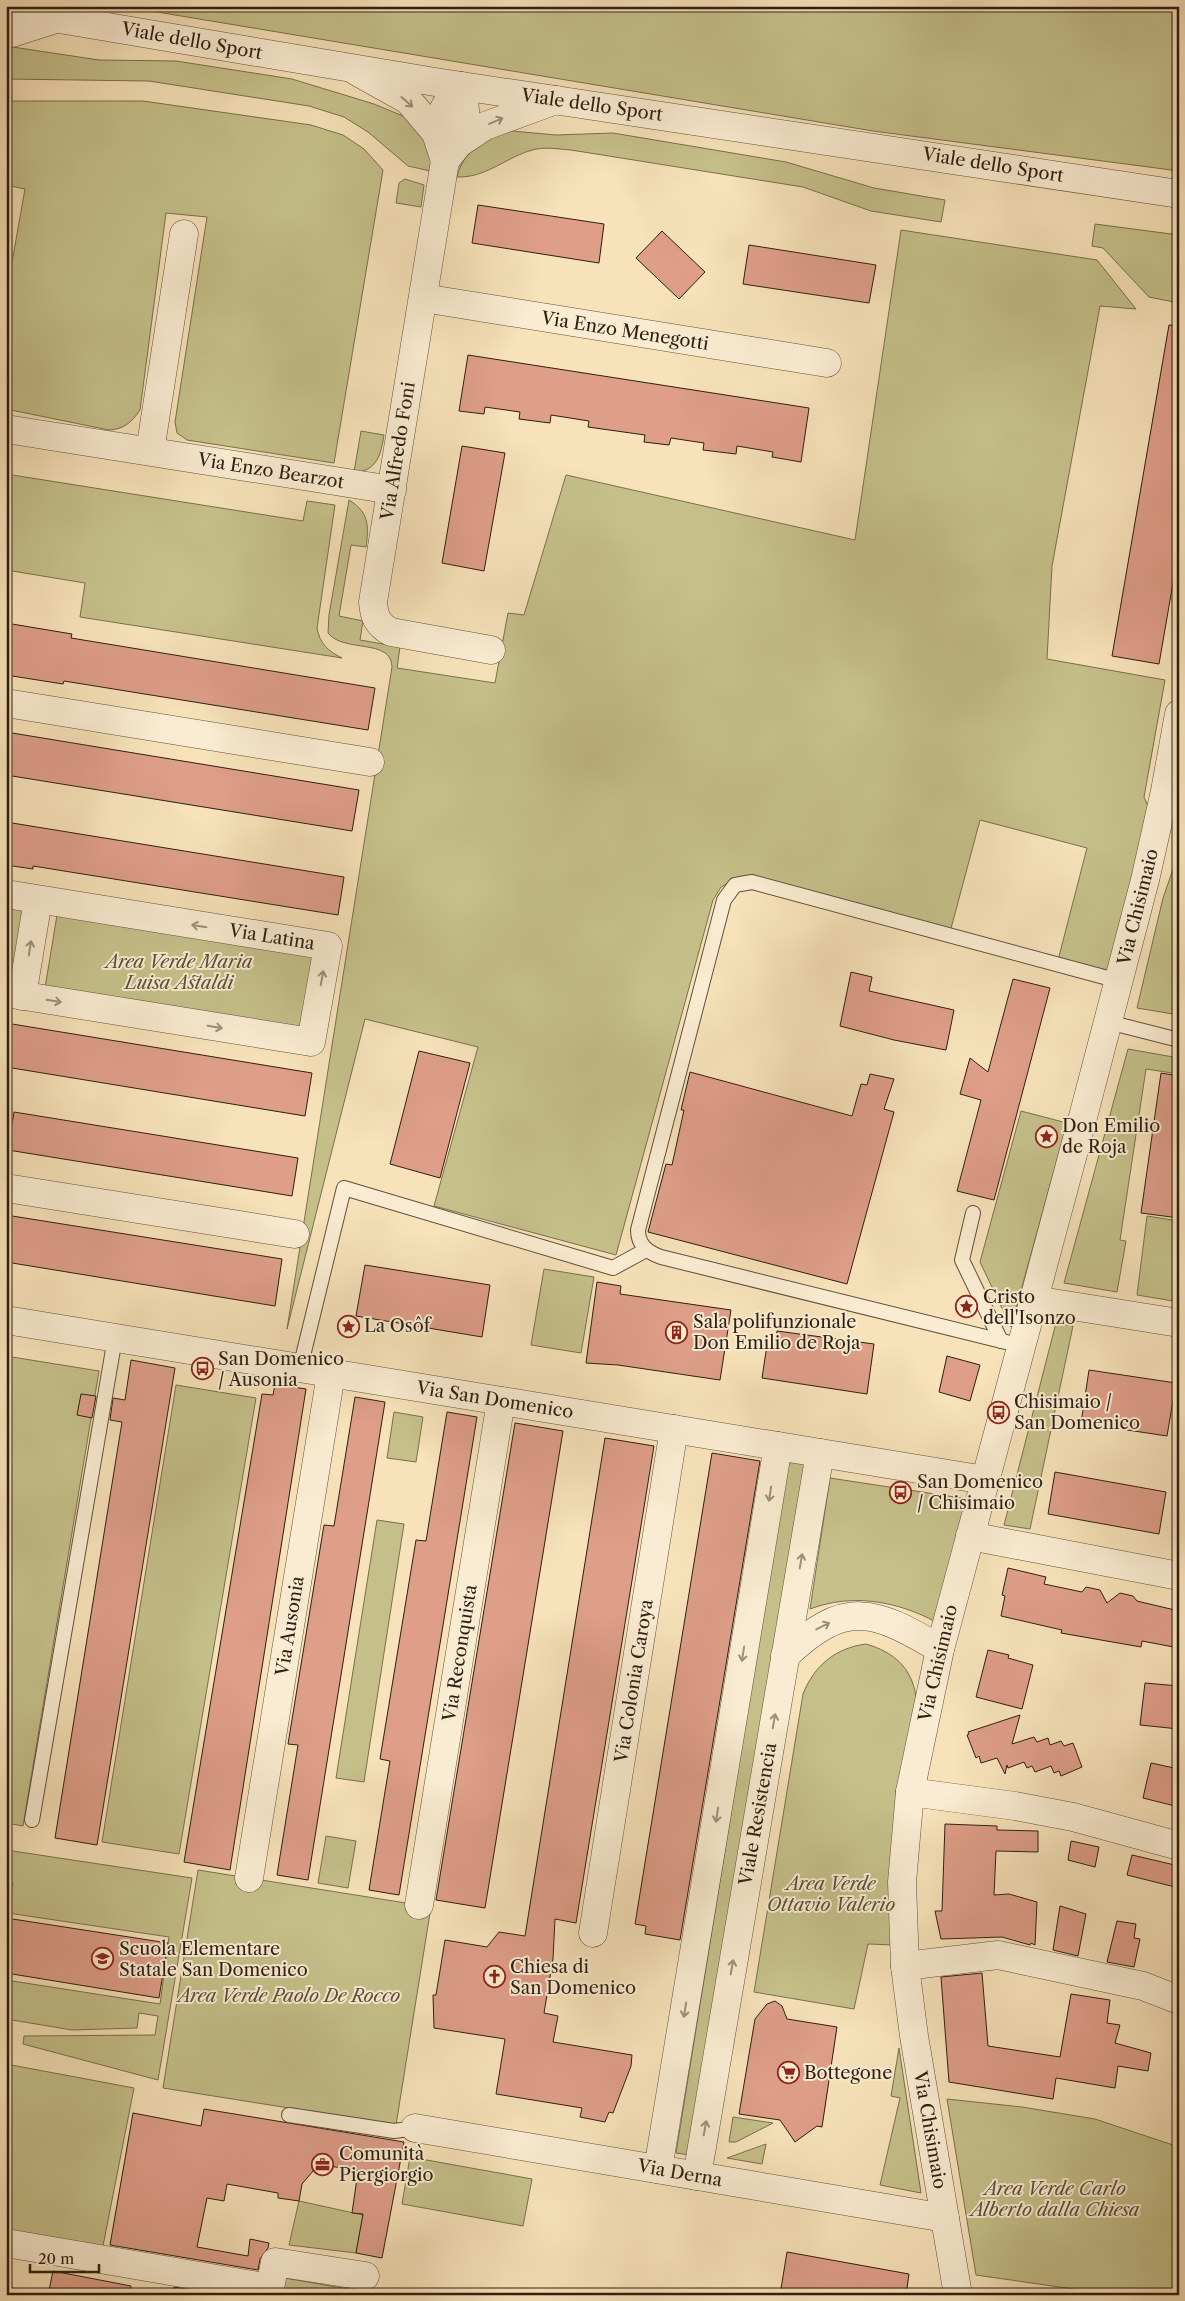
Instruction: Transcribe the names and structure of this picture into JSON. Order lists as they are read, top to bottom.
{
  "streets": {
    "street": [
      "Viale dello Sport",
      "Via Enzo Menegotti",
      "Via Alfredo Foni",
      "Via Enzo Bearzot",
      "Via Chisimaio",
      "Via Latina",
      "Via San Domenico",
      "Via Ausonia",
      "Via Reconquista",
      "Via Colonia Caroya",
      "Viale Resistencia",
      "Via Derna"
    ]
  },
  "crossings": [
    ["Viale dello Sport", "Via Alfredo Foni"],
    ["Via Enzo Menegotti", "Via Alfredo Foni"],
    ["Via Alfredo Foni", "Via Enzo Bearzot"],
    ["Via Chisimaio", "Via San Domenico"],
    ["Via Chisimaio", "Via Derna"],
    ["Via San Domenico", "Via Ausonia"],
    ["Via San Domenico", "Via Reconquista"],
    ["Via San Domenico", "Via Colonia Caroya"],
    ["Via San Domenico", "Viale Resistencia"],
    ["Viale Resistencia", "Via Derna"]
  ],
  "parks": [
    "Area Verde Maria Luisa Astaldi",
    "Area Verde Ottavio Valerio",
    "Area Verde Paolo De Rocco",
    "Area Verde Carlo Alberto dalla Chiesa"
  ],
  "places": {
    "place": ["Don Emilio de Roja", "Cristo dell'Isonzo", "La Osôf"],
    "building": ["Sala polifunzionale Don Emilio de Roja"],
    "bus stop": ["San Domenico / Ausonia", "Chisimaio / San Domenico", "San Domenico / Chisimaio"],
    "school or university": ["Scuola Elementare Statale San Domenico"],
    "church": ["Chiesa di San Domenico"],
    "supermarket": ["Bottegone"],
    "office": ["Comunità Piergiorgio"]
  },
  "scale_bar": "20 m"
}
